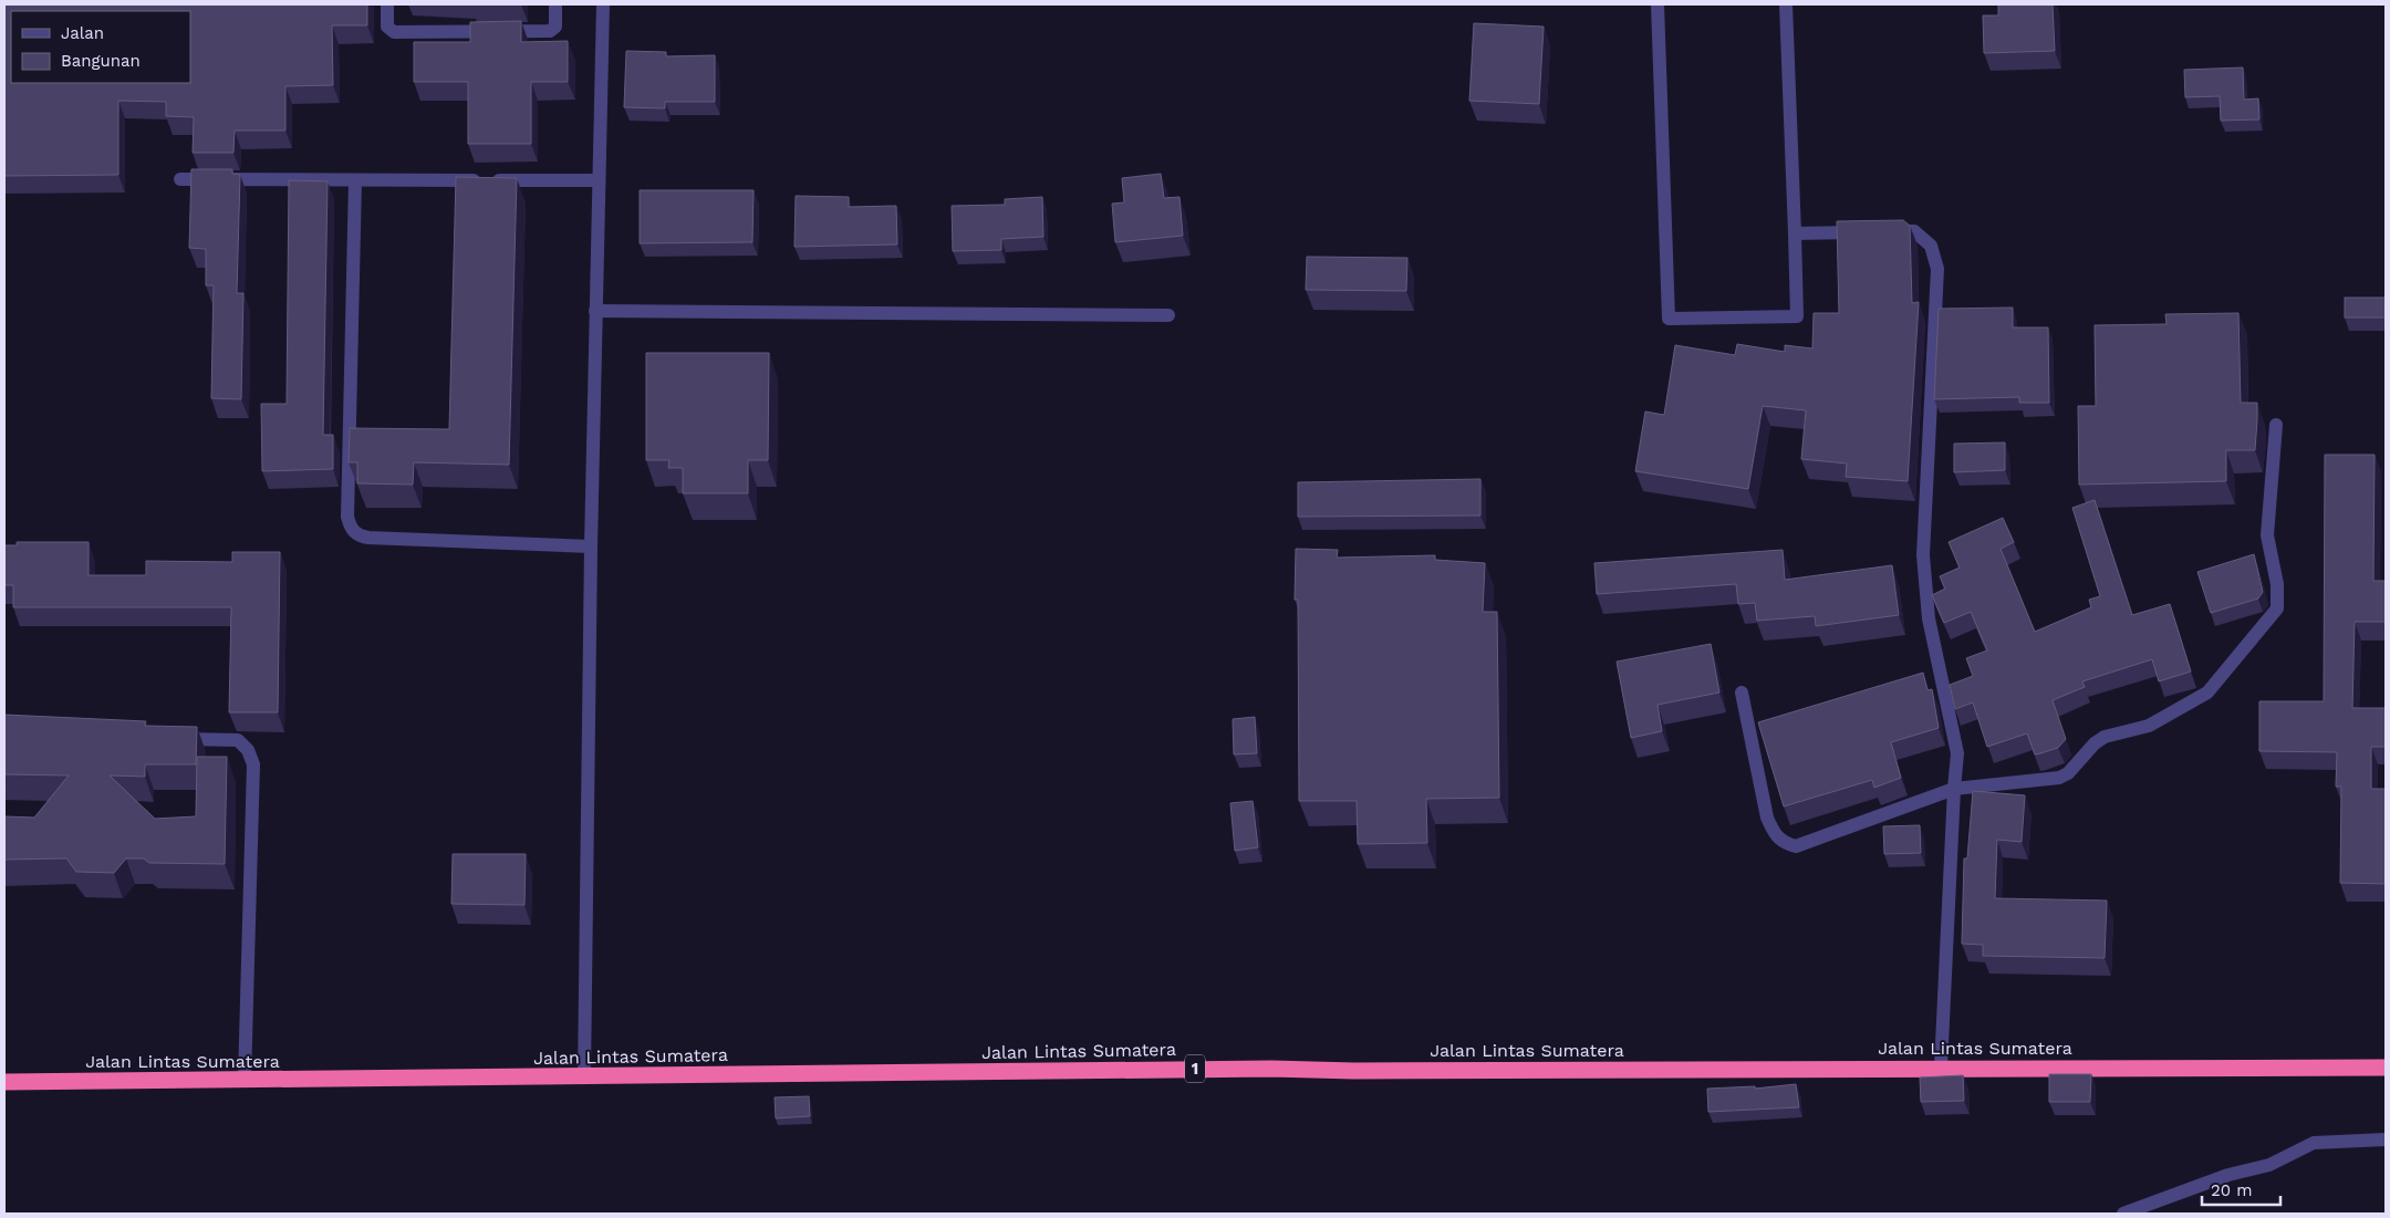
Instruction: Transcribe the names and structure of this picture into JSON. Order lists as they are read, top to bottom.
{
  "streets": {
    "highway": ["Jalan Lintas Sumatera", "1"]
  },
  "legend": ["Jalan", "Bangunan"],
  "scale_bar": "20 m"
}
